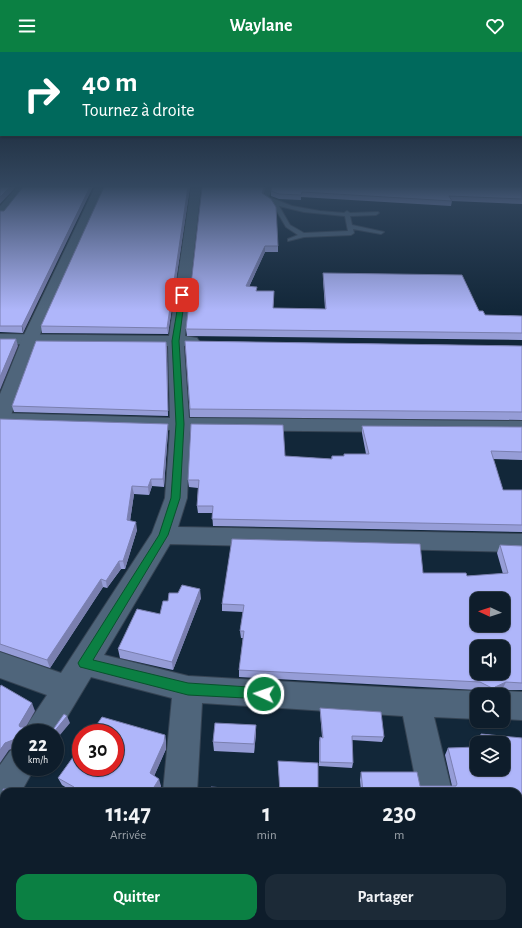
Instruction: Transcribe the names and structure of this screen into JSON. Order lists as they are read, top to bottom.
{
  "north": "left",
  "page": {
    "header": "Waylane",
    "turn": ["40 m", "Tournez à droite"],
    "speed": "22 km/h",
    "limit": "30",
    "eta": [
      "11:47",
      "Arrivée",
      "1",
      "min",
      "230",
      "m"
    ],
    "buttons": ["Quitter", "Partager"]
  }
}
